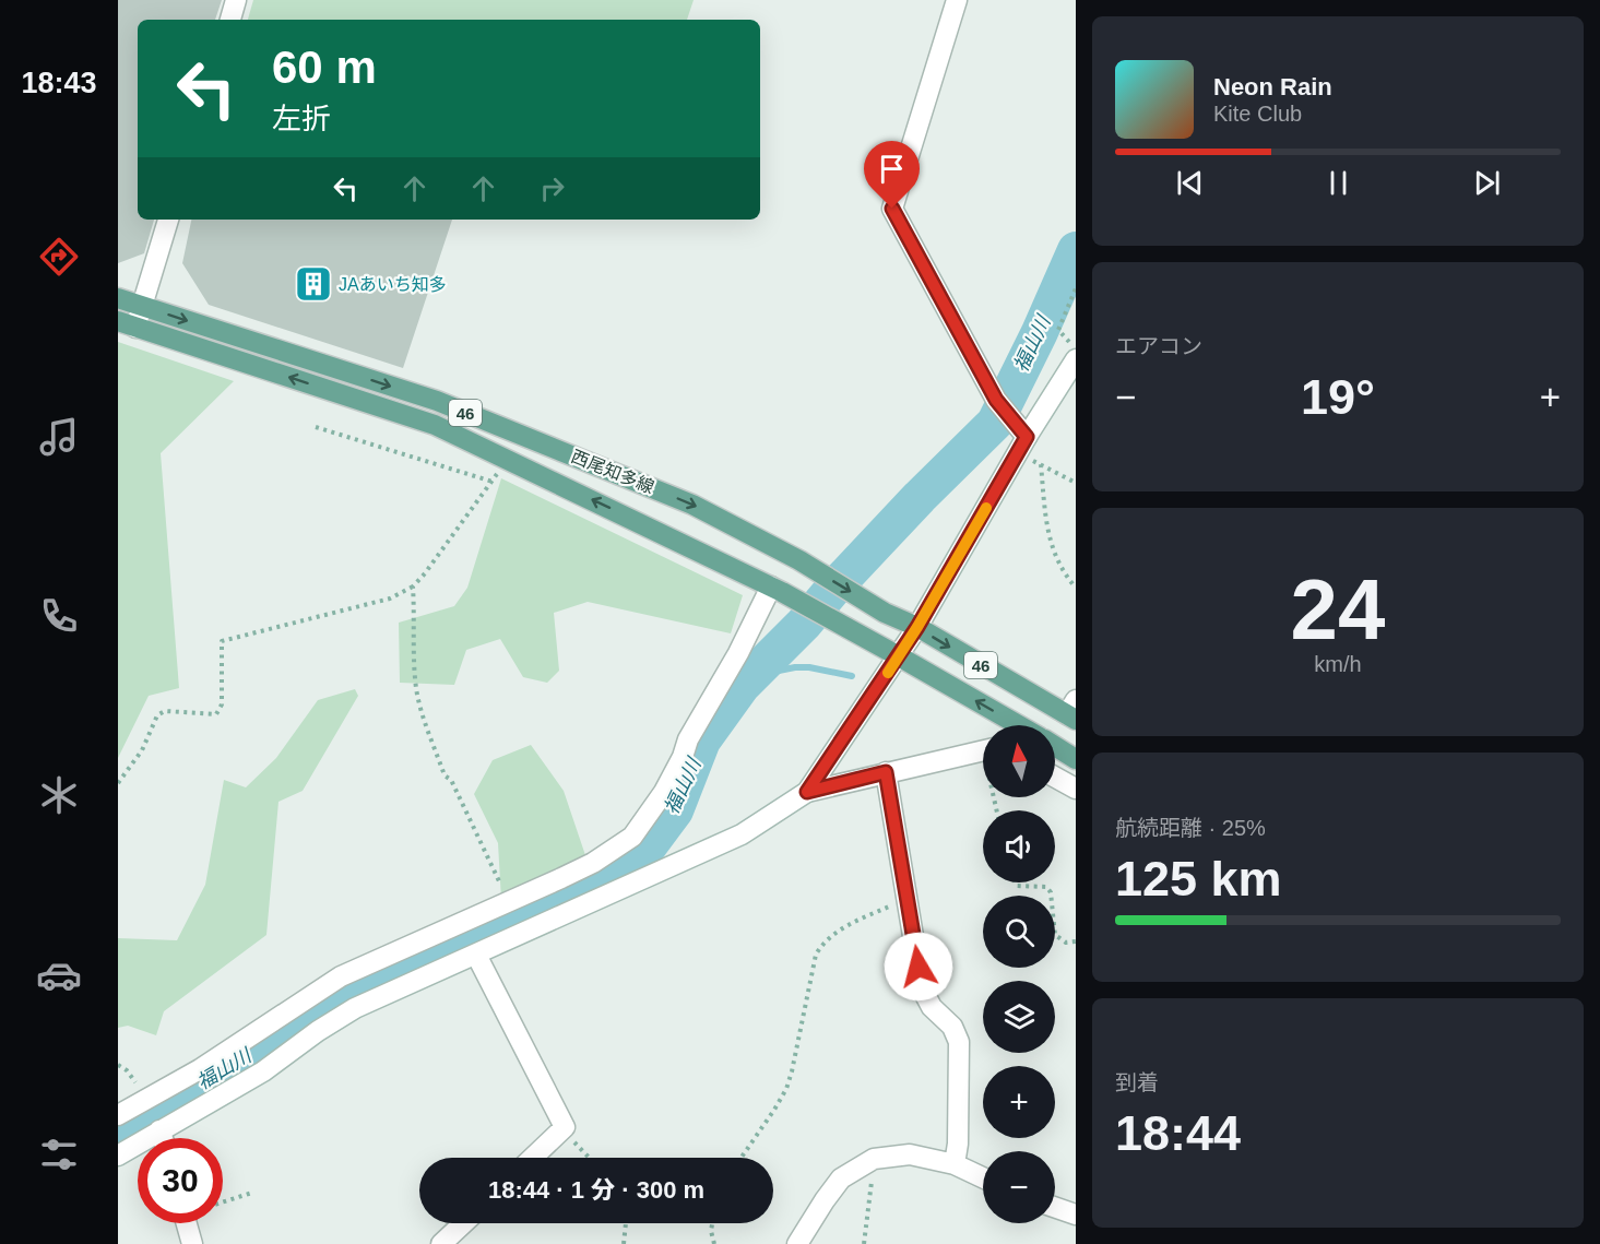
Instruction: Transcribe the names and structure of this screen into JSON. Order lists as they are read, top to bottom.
{
  "streets": {
    "main road": ["46", "西尾知多線"]
  },
  "water": ["福山川"],
  "places": {
    "building": ["JAあいち知多"]
  },
  "north": "top",
  "page": {
    "tabs": "18:43",
    "turn": ["60 m", "左折"],
    "song": ["Neon Rain", "Kite Club"],
    "tile": [
      "エアコン",
      ["24", "km/h"],
      ["航続距離 · 25%", "125 km"],
      ["到着", "18:44"]
    ],
    "heat": ["−", "19°", "+"],
    "map_buttons": ["+", "−"],
    "limit": "30",
    "trip": "18:44 · 1 分 · 300 m"
  }
}
